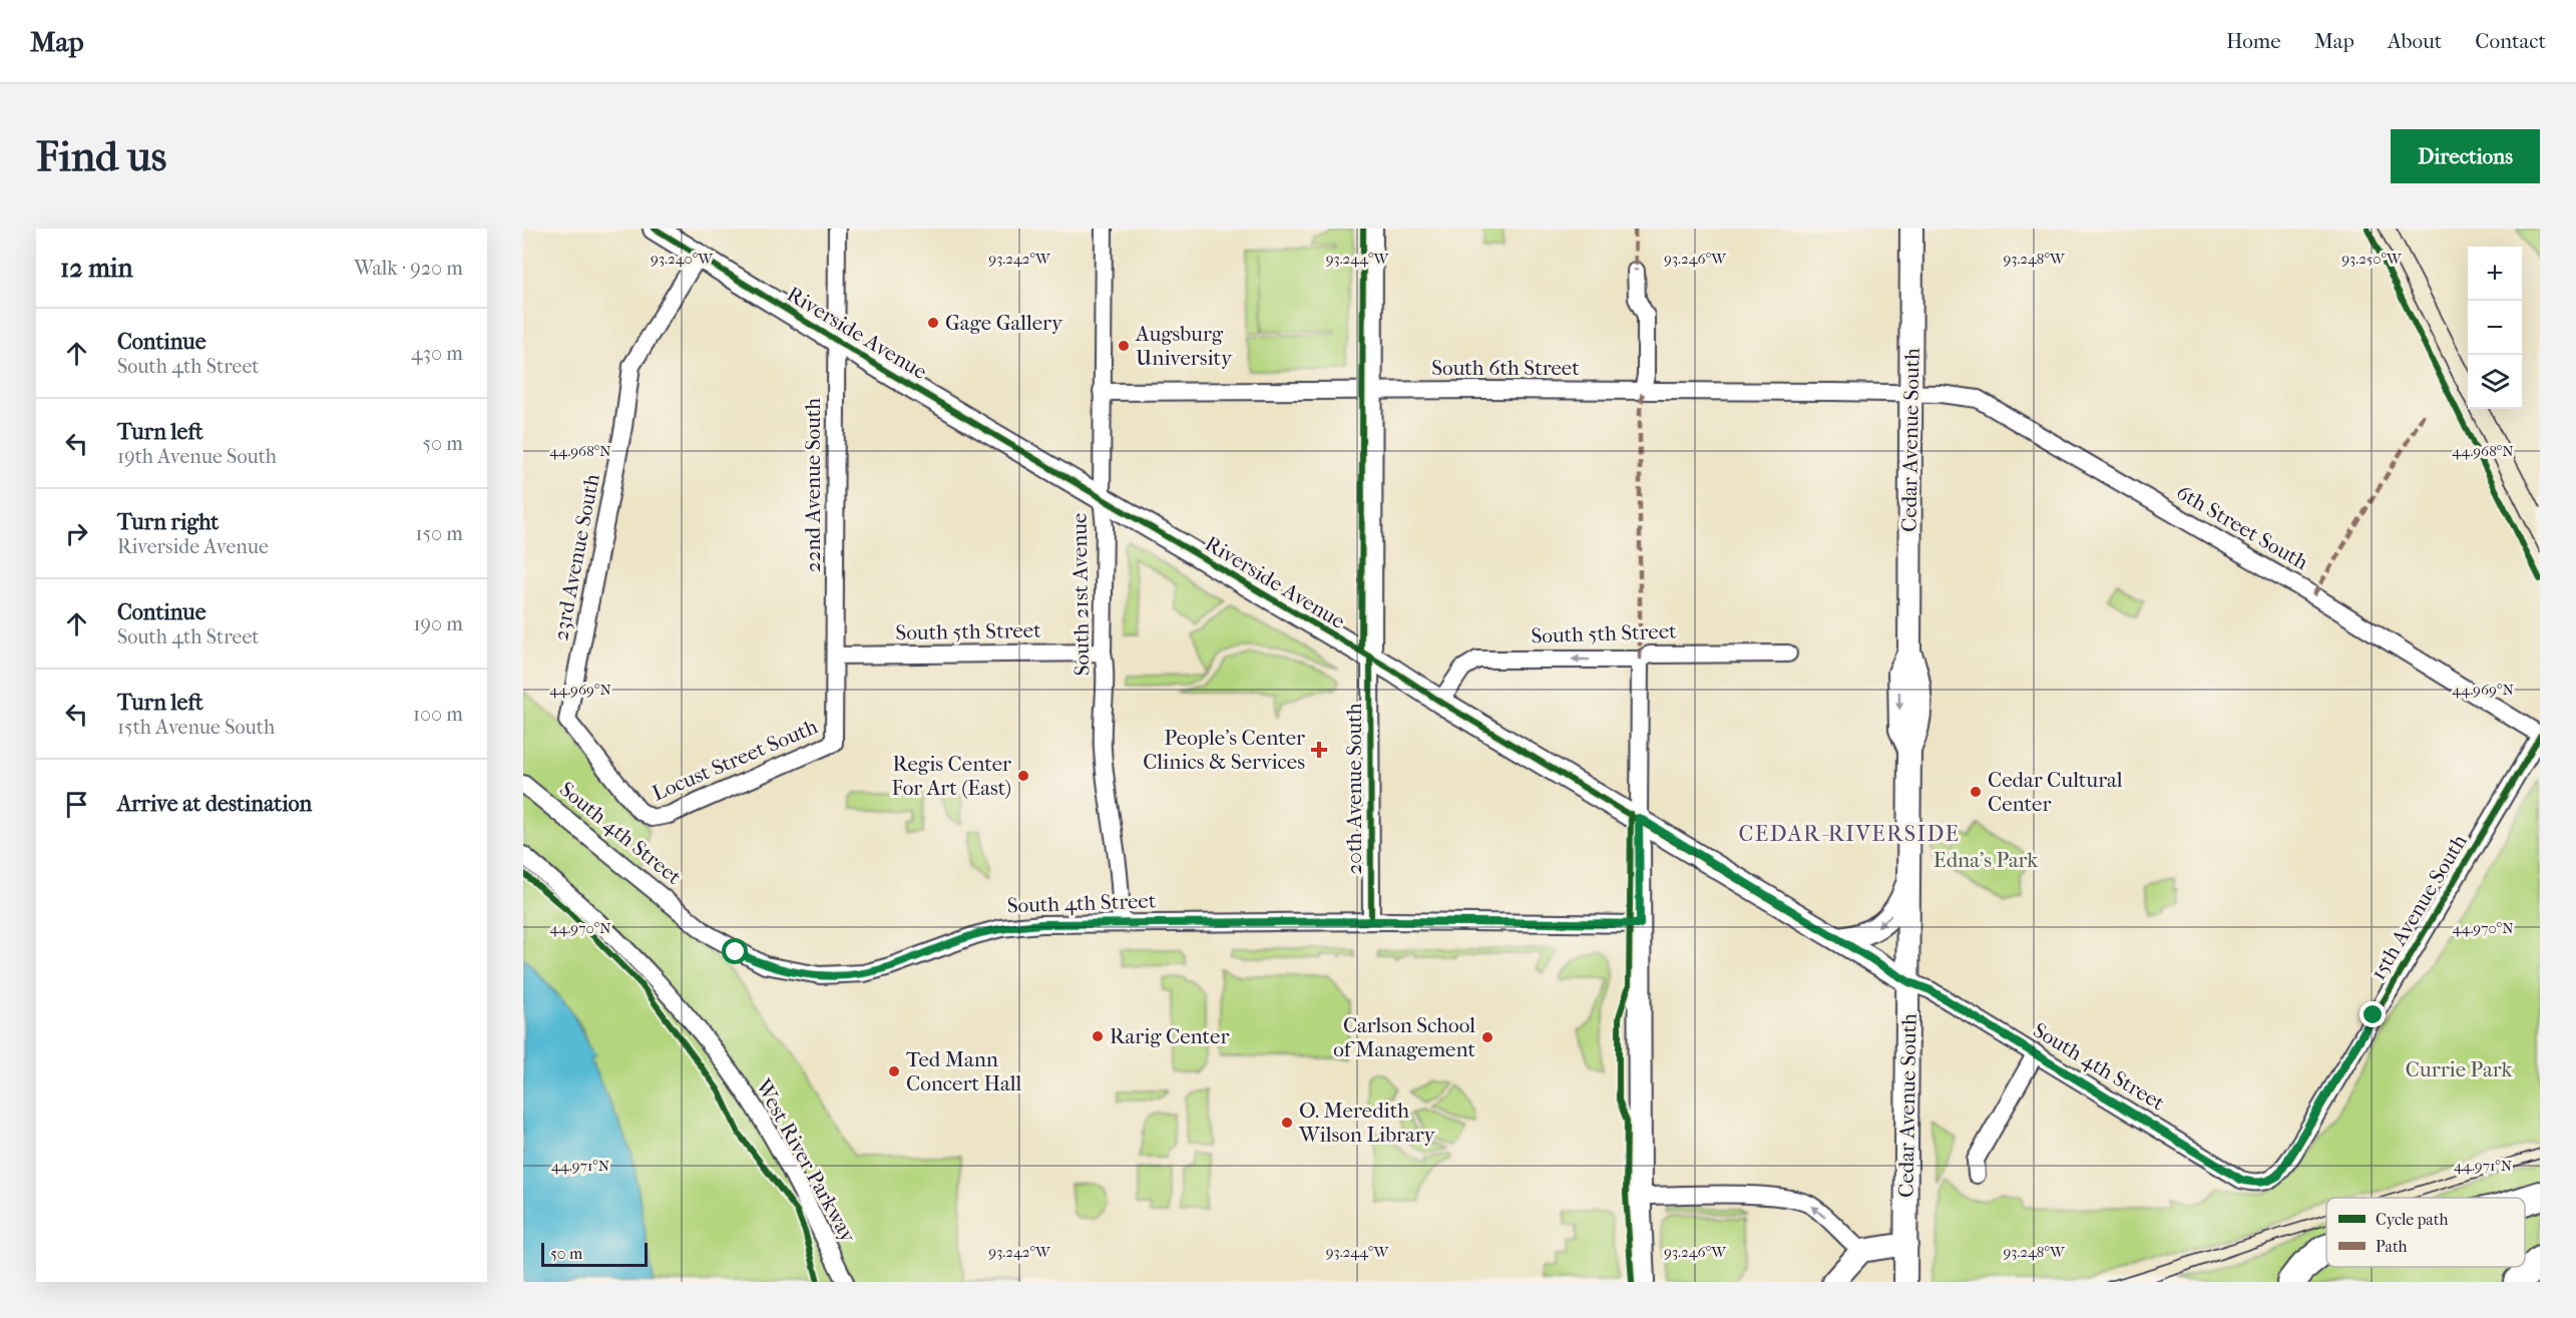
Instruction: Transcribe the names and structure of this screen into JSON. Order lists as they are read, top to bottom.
{
  "streets": {
    "street": [
      "Riverside Avenue",
      "South 6th Street",
      "Cedar Avenue South",
      "22nd Avenue South",
      "6th Street South",
      "23rd Avenue South",
      "South 21st Avenue",
      "South 5th Street",
      "Locust Street South",
      "20th Avenue South",
      "South 4th Street",
      "15th Avenue South",
      "West River Parkway"
    ]
  },
  "crossings": [
    ["Riverside Avenue", "Cedar Avenue South"],
    ["Riverside Avenue", "22nd Avenue South"],
    ["Riverside Avenue", "23rd Avenue South"],
    ["Riverside Avenue", "South 21st Avenue"],
    ["Riverside Avenue", "South 5th Street"],
    ["Riverside Avenue", "20th Avenue South"],
    ["Riverside Avenue", "South 4th Street"],
    ["South 6th Street", "Cedar Avenue South"],
    ["South 6th Street", "6th Street South"],
    ["South 6th Street", "South 21st Avenue"],
    ["South 6th Street", "20th Avenue South"],
    ["Cedar Avenue South", "6th Street South"],
    ["Cedar Avenue South", "South 4th Street"],
    ["22nd Avenue South", "South 5th Street"],
    ["22nd Avenue South", "Locust Street South"],
    ["6th Street South", "15th Avenue South"],
    ["23rd Avenue South", "Locust Street South"],
    ["South 21st Avenue", "South 5th Street"],
    ["South 21st Avenue", "South 4th Street"],
    ["20th Avenue South", "South 4th Street"],
    ["South 4th Street", "15th Avenue South"]
  ],
  "districts": ["CEDAR-RIVERSIDE"],
  "parks": ["Edna's Park", "Currie Park"],
  "places": {
    "other": [
      "Gage Gallery",
      "Augsburg University",
      "Regis Center For Art (East)",
      "Cedar Cultural Center",
      "Rarig Center",
      "Carlson School of Management",
      "Ted Mann Concert Hall",
      "O. Meredith Wilson Library"
    ],
    "health": ["People's Center Clinics & Services"]
  },
  "legend": ["Cycle path", "Path"],
  "scale_bar": "50 m",
  "page": {
    "header": "Map",
    "nav": [
      "Home",
      "Map",
      "About",
      "Contact"
    ],
    "buttons": "Directions",
    "title": "Find us",
    "heading": ["12 min", "Walk · 920 m"],
    "map_buttons": ["+", "−"],
    "list": [
      ["Continue", "South 4th Street", "430 m"],
      ["Turn left", "19th Avenue South", "50 m"],
      ["Turn right", "Riverside Avenue", "150 m"],
      ["Continue", "South 4th Street", "190 m"],
      ["Turn left", "15th Avenue South", "100 m"],
      "Arrive at destination"
    ],
    "scale": "50 m"
  },
  "coordinates": [
    "93.240°W",
    "93.242°W",
    "93.244°W",
    "93.246°W",
    "93.248°W",
    "93.250°W",
    "44.968°N",
    "44.969°N",
    "44.970°N",
    "44.971°N"
  ]
}
